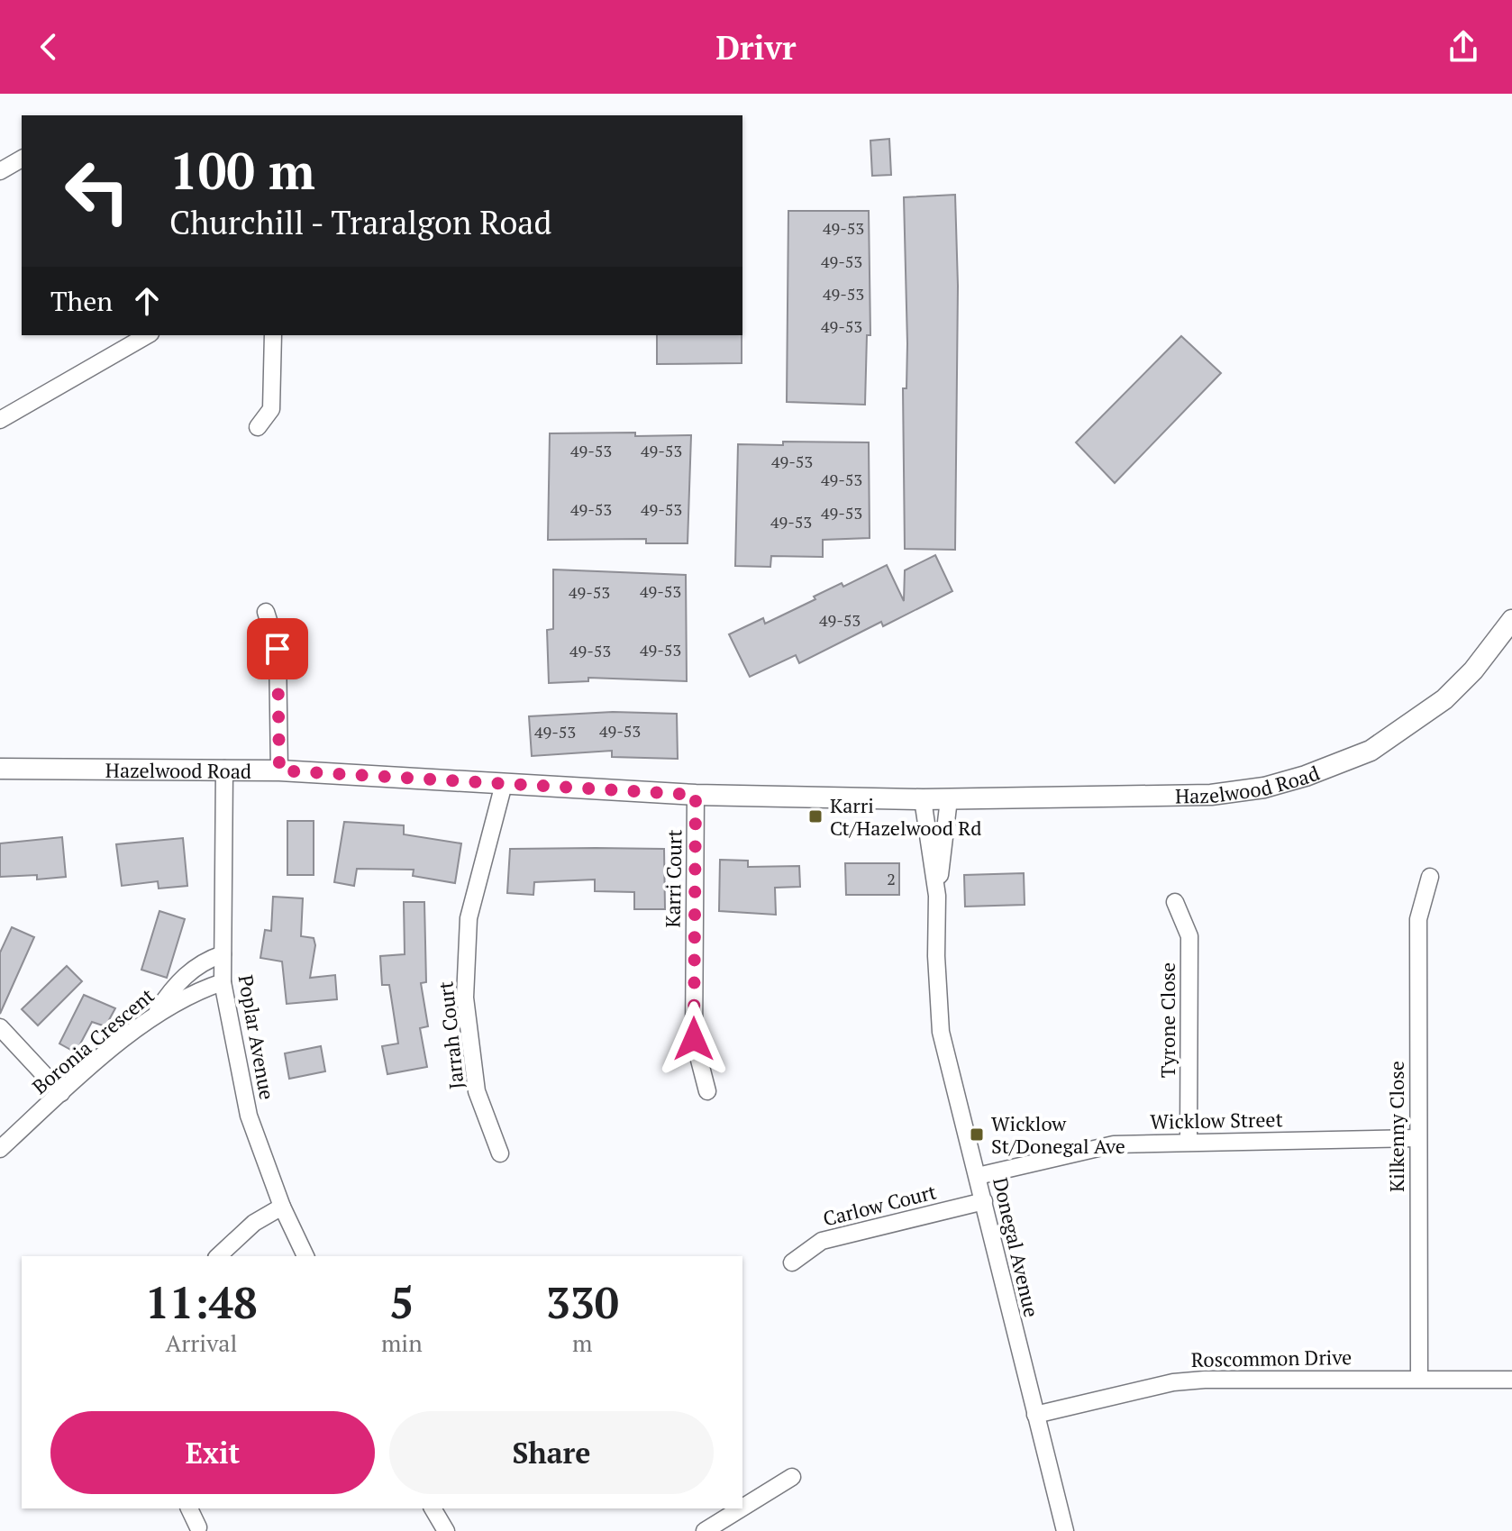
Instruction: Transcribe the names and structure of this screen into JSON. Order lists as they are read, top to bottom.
{
  "streets": {
    "main road": ["Hazelwood Road"],
    "street": [
      "Karri Court",
      "Tyrone Close",
      "Jarrah Court",
      "Poplar Avenue",
      "Boronia Crescent",
      "Wicklow Street",
      "Kilkenny Close",
      "Carlow Court",
      "Donegal Avenue",
      "Roscommon Drive"
    ]
  },
  "crossings": [
    ["Hazelwood Road", "Karri Court"],
    ["Hazelwood Road", "Jarrah Court"],
    ["Hazelwood Road", "Poplar Avenue"],
    ["Hazelwood Road", "Donegal Avenue"],
    ["Tyrone Close", "Wicklow Street"],
    ["Poplar Avenue", "Boronia Crescent"],
    ["Wicklow Street", "Kilkenny Close"],
    ["Wicklow Street", "Donegal Avenue"],
    ["Kilkenny Close", "Roscommon Drive"],
    ["Carlow Court", "Donegal Avenue"],
    ["Donegal Avenue", "Roscommon Drive"]
  ],
  "places": {
    "transit": ["Karri Ct/Hazelwood Rd", "Wicklow St/Donegal Ave"]
  },
  "house_numbers": [
    "49-53",
    "49-53",
    "49-53",
    "49-53",
    "49-53",
    "49-53",
    "49-53",
    "49-53",
    "49-53",
    "49-53",
    "49-53",
    "49-53",
    "49-53",
    "49-53",
    "49-53",
    "49-53",
    "49-53",
    "49-53",
    "49-53",
    "2"
  ],
  "page": {
    "header": "Drivr",
    "turn": ["100 m", "Churchill - Traralgon Road"],
    "then": "Then",
    "eta": [
      "11:48",
      "Arrival",
      "5",
      "min",
      "330",
      "m"
    ],
    "buttons": ["Exit", "Share"]
  }
}
